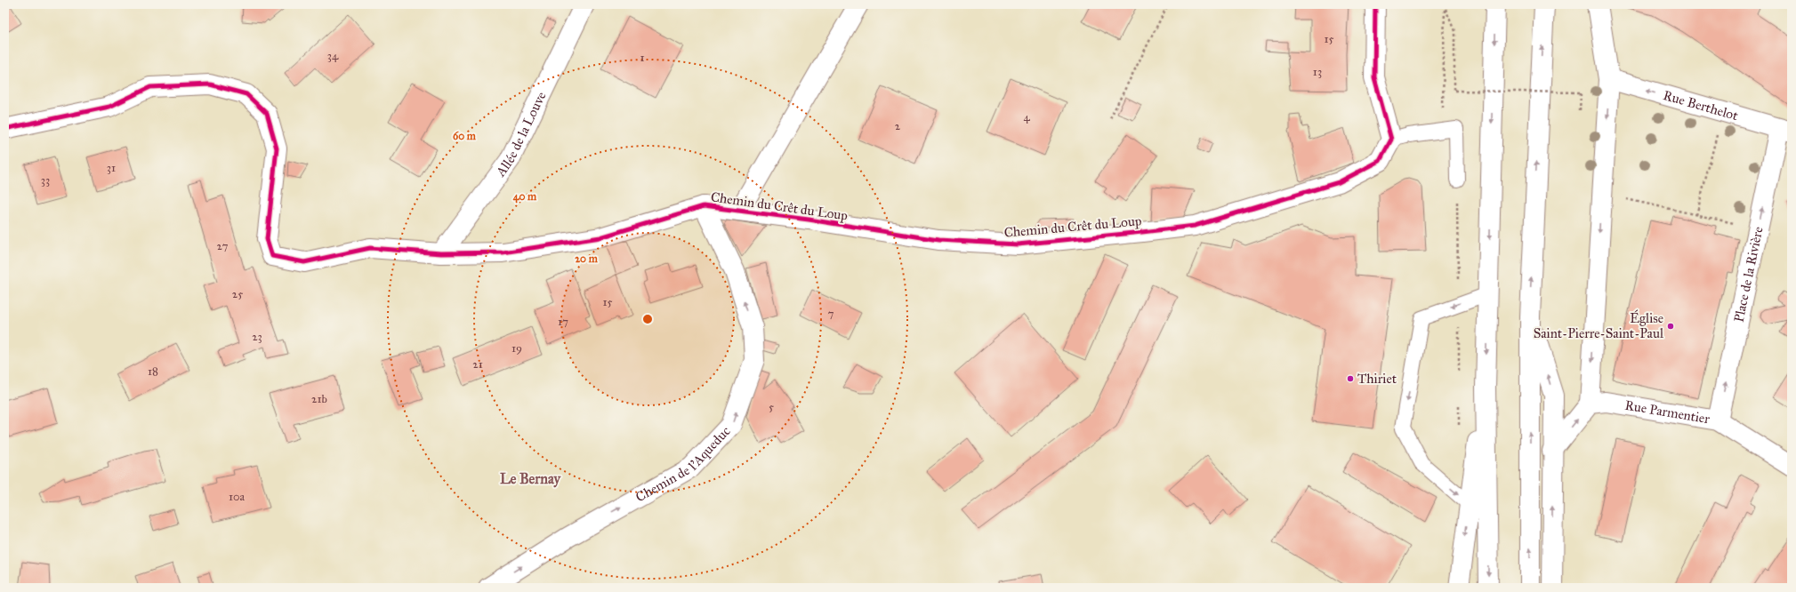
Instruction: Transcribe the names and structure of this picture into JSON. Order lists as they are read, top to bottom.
{
  "streets": {
    "main road": [
      "Rue Berthelot",
      "Allée de la Louve",
      "Chemin du Crêt du Loup",
      "Place de la Rivière",
      "Rue Parmentier",
      "Chemin de l'Aqueduc"
    ]
  },
  "crossings": [
    ["Rue Berthelot", "Place de la Rivière"],
    ["Allée de la Louve", "Chemin du Crêt du Loup"],
    ["Chemin du Crêt du Loup", "Chemin de l'Aqueduc"],
    ["Place de la Rivière", "Rue Parmentier"]
  ],
  "one_way": ["Rue Berthelot", "Chemin de l'Aqueduc"],
  "districts": ["Le Bernay"],
  "places": ["Église Saint-Pierre-Saint-Paul", "Thiriet"],
  "house_numbers": [
    "15",
    "34",
    "1",
    "13",
    "4",
    "2",
    "31",
    "33",
    "27",
    "25",
    "15",
    "7",
    "17",
    "23",
    "19",
    "21",
    "18",
    "21b",
    "5",
    "10a"
  ],
  "rings": ["60 m", "40 m", "20 m"]
}
